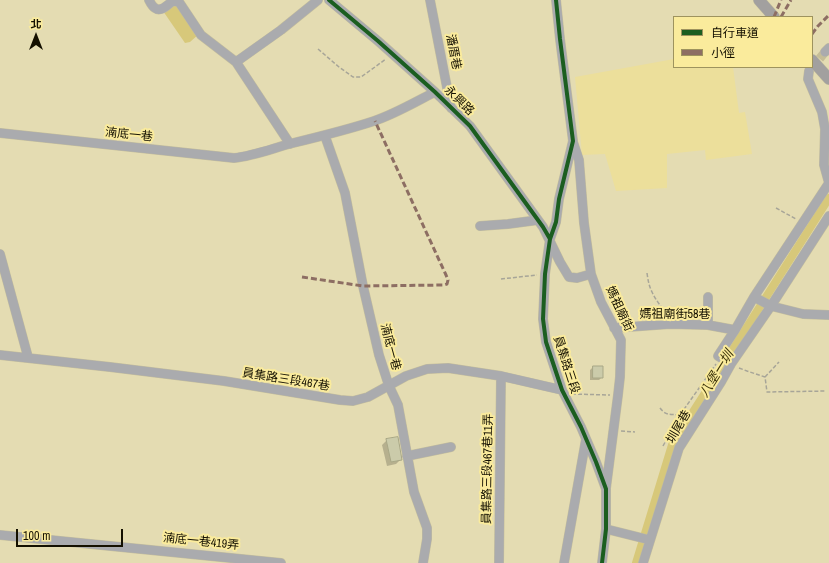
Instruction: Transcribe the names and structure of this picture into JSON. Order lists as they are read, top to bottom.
{
  "streets": {
    "street": [
      "潘厝巷",
      "永興路",
      "湳底一巷",
      "媽祖廟街",
      "媽祖廟街58巷",
      "員集路三段",
      "員集路三段467巷",
      "圳尾巷",
      "員集路三段467巷11弄",
      "湳底一巷419弄"
    ]
  },
  "crossings": [
    ["潘厝巷", "永興路"],
    ["永興路", "湳底一巷"],
    ["永興路", "媽祖廟街"],
    ["永興路", "員集路三段"],
    ["湳底一巷", "員集路三段467巷"],
    ["媽祖廟街", "媽祖廟街58巷"],
    ["媽祖廟街", "員集路三段"],
    ["員集路三段", "員集路三段467巷"],
    ["員集路三段467巷", "員集路三段467巷11弄"]
  ],
  "water": ["八堡一圳"],
  "legend": ["自行車道", "小徑"],
  "scale_bar": "100 m",
  "north": "top"
}
